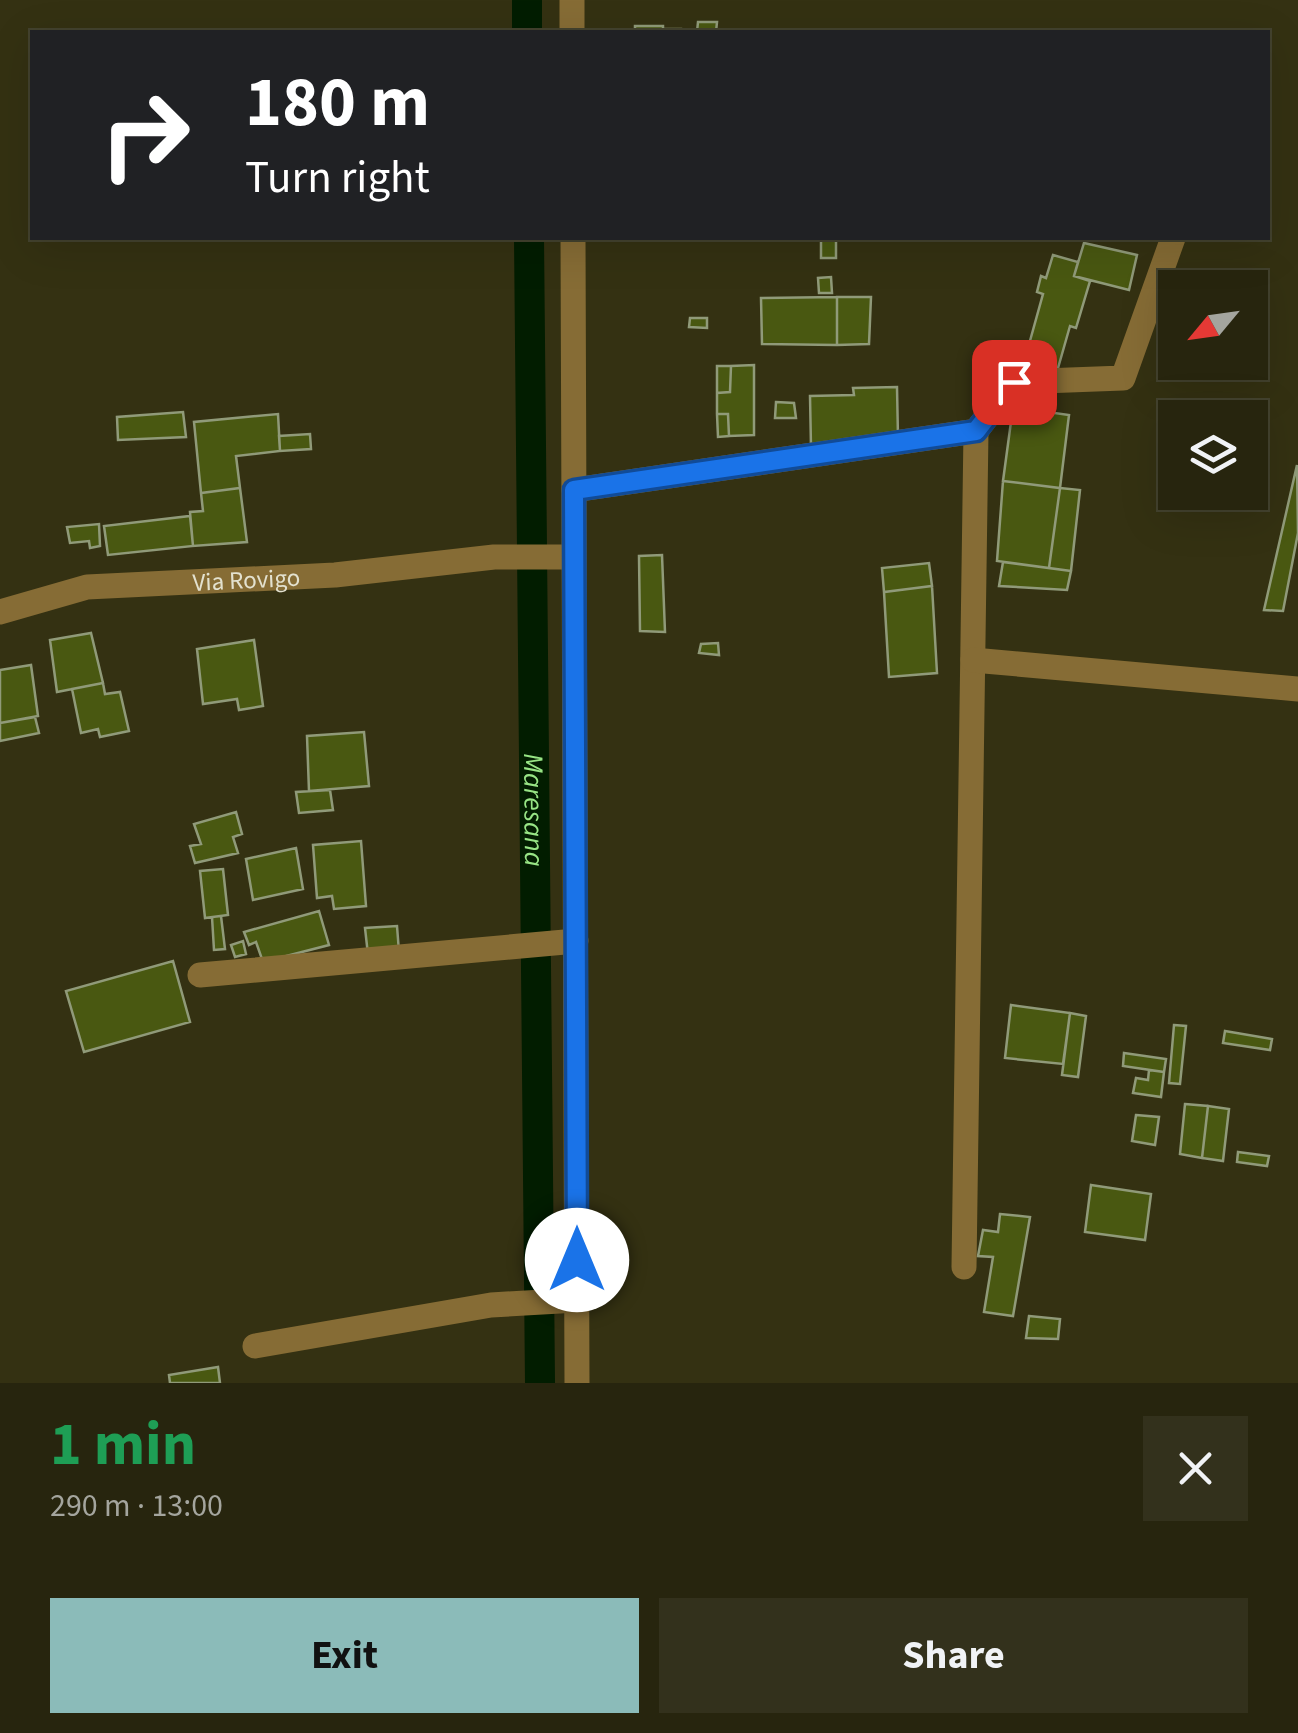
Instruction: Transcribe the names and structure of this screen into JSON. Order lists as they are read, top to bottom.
{
  "streets": {
    "street": ["Via Rovigo"]
  },
  "water": ["Maresana"],
  "north": "bottom left",
  "page": {
    "turn": ["180 m", "Turn right"],
    "heading": ["1 min", "290 m · 13:00"],
    "buttons": ["Exit", "Share"]
  }
}
